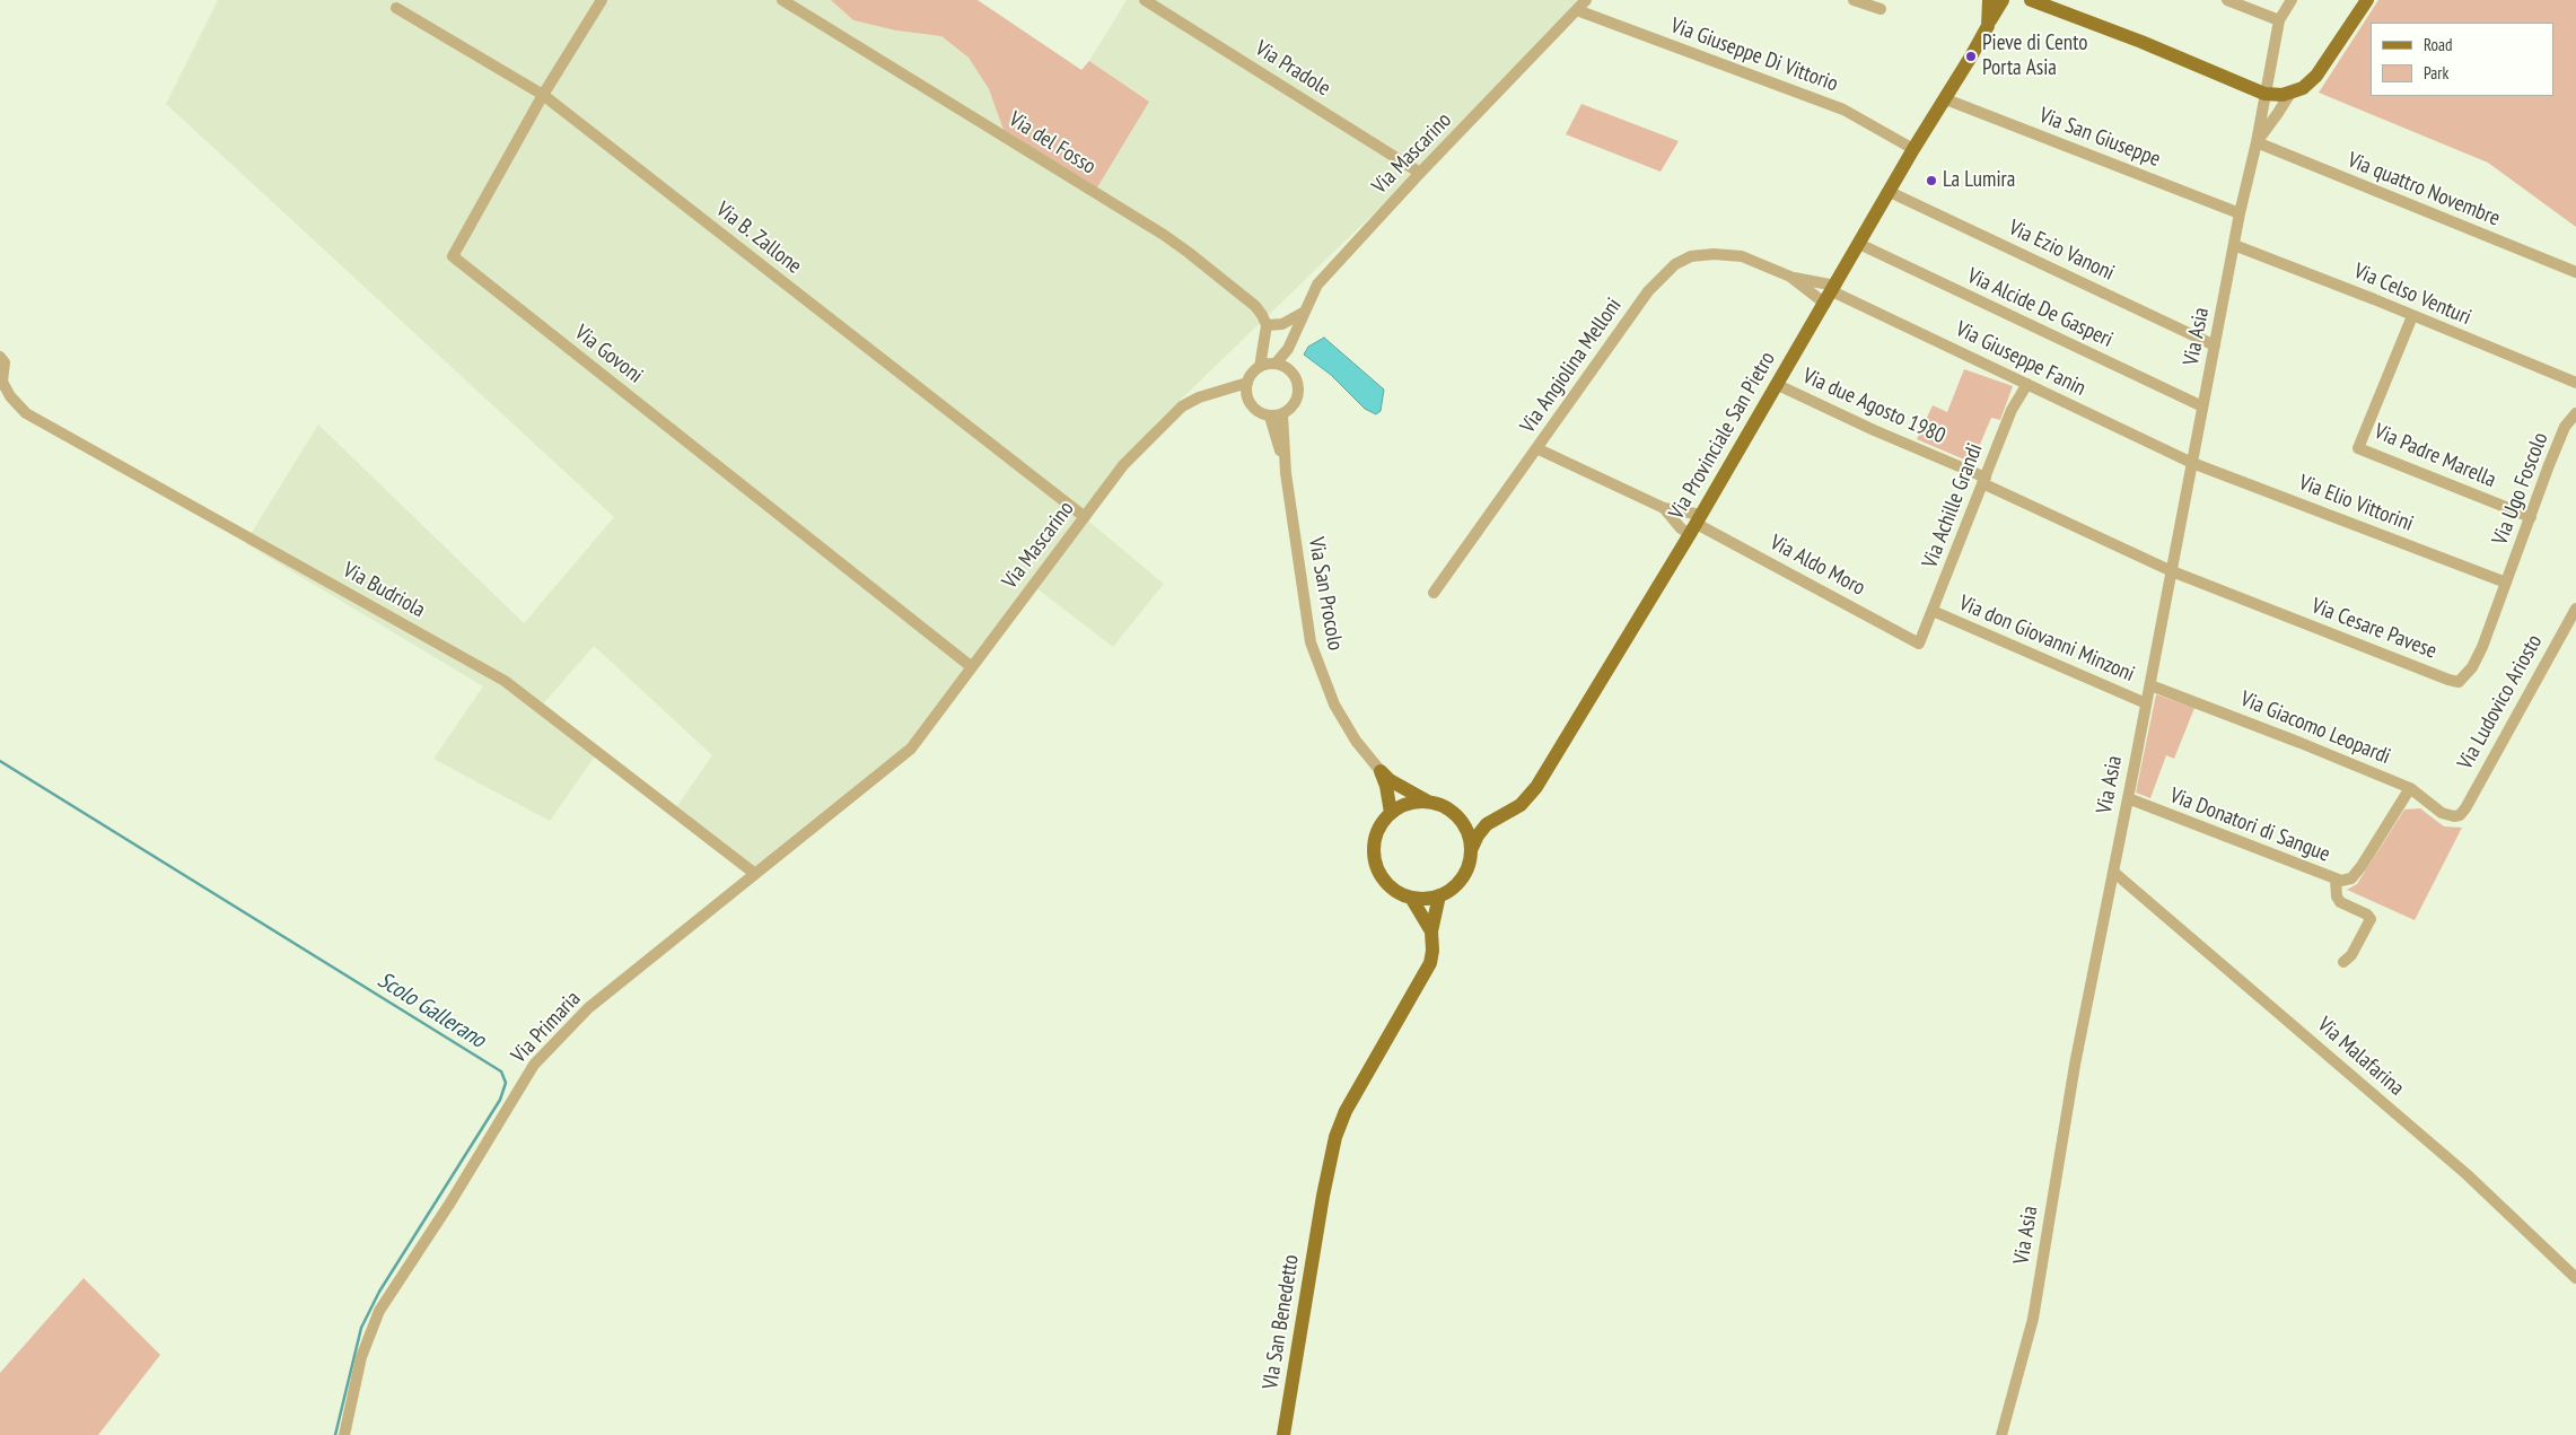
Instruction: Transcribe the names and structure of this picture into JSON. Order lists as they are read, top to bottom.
{
  "streets": {
    "main road": ["Via Provinciale San Pietro", "VIa San Benedetto"],
    "street": [
      "Via Giuseppe Di Vittorio",
      "Via Pradole",
      "Via San Giuseppe",
      "Via del Fosso",
      "Via Mascarino",
      "Via quattro Novembre",
      "Via B. Zallone",
      "Via Ezio Vanoni",
      "Via Celso Venturi",
      "Via Alcide De Gasperi",
      "Via Asia",
      "Via Govoni",
      "Via Giuseppe Fanin",
      "Via Angiolina Melloni",
      "Via due Agosto 1980",
      "Via Padre Marella",
      "Via Ugo Foscolo",
      "Via Elio Vittorini",
      "Via Achille Grandi",
      "Via Aldo Moro",
      "Via Budriola",
      "Via San Procolo",
      "Via Cesare Pavese",
      "Via don Giovanni Minzoni",
      "Via Ludovico Ariosto",
      "Via Giacomo Leopardi",
      "Via Donatori di Sangue",
      "Via Primaria",
      "Via Malafarina"
    ]
  },
  "crossings": [
    ["Via Giuseppe Di Vittorio", "Via Mascarino"],
    ["Via Giuseppe Di Vittorio", "Via Provinciale San Pietro"],
    ["Via Pradole", "Via Mascarino"],
    ["Via San Giuseppe", "Via Asia"],
    ["Via San Giuseppe", "Via Provinciale San Pietro"],
    ["Via Mascarino", "Via B. Zallone"],
    ["Via Mascarino", "Via Govoni"],
    ["Via Mascarino", "Via San Procolo"],
    ["Via Mascarino", "Via Primaria"],
    ["Via quattro Novembre", "Via Asia"],
    ["Via B. Zallone", "Via Govoni"],
    ["Via Ezio Vanoni", "Via Asia"],
    ["Via Ezio Vanoni", "Via Provinciale San Pietro"],
    ["Via Celso Venturi", "Via Asia"],
    ["Via Celso Venturi", "Via Padre Marella"],
    ["Via Alcide De Gasperi", "Via Asia"],
    ["Via Alcide De Gasperi", "Via Provinciale San Pietro"],
    ["Via Asia", "Via Giuseppe Fanin"],
    ["Via Asia", "Via due Agosto 1980"],
    ["Via Asia", "Via Elio Vittorini"],
    ["Via Asia", "Via Cesare Pavese"],
    ["Via Asia", "Via don Giovanni Minzoni"],
    ["Via Asia", "Via Giacomo Leopardi"],
    ["Via Asia", "Via Donatori di Sangue"],
    ["Via Asia", "Via Malafarina"],
    ["Via Giuseppe Fanin", "Via Angiolina Melloni"],
    ["Via Giuseppe Fanin", "Via Provinciale San Pietro"],
    ["Via Giuseppe Fanin", "Via Elio Vittorini"],
    ["Via Giuseppe Fanin", "Via Achille Grandi"],
    ["Via Angiolina Melloni", "Via Provinciale San Pietro"],
    ["Via due Agosto 1980", "Via Provinciale San Pietro"],
    ["Via due Agosto 1980", "Via Achille Grandi"],
    ["Via due Agosto 1980", "Via Cesare Pavese"],
    ["Via Provinciale San Pietro", "Via Aldo Moro"],
    ["Via Padre Marella", "Via Ugo Foscolo"],
    ["Via Ugo Foscolo", "Via Elio Vittorini"],
    ["Via Ugo Foscolo", "Via Cesare Pavese"],
    ["Via Elio Vittorini", "Via Cesare Pavese"],
    ["Via Achille Grandi", "Via Aldo Moro"],
    ["Via Achille Grandi", "Via don Giovanni Minzoni"],
    ["Via Budriola", "Via Primaria"],
    ["Via Ludovico Ariosto", "Via Giacomo Leopardi"],
    ["Via Giacomo Leopardi", "Via Donatori di Sangue"]
  ],
  "water": ["Scolo Gallerano"],
  "places": ["Pieve di Cento Porta Asia", "La Lumira"],
  "legend": ["Road", "Park"]
}
